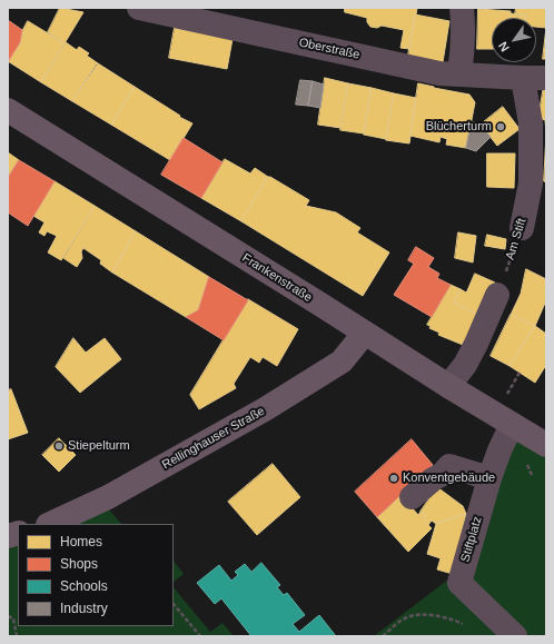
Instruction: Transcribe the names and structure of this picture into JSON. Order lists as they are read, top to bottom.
{
  "streets": {
    "main road": ["Frankenstraße", "Rellinghauser Straße"],
    "street": ["Oberstraße", "Am Stift", "Stiftplatz"]
  },
  "crossings": [
    ["Oberstraße", "Am Stift"],
    ["Frankenstraße", "Rellinghauser Straße"],
    ["Frankenstraße", "Stiftplatz"]
  ],
  "places": ["Blücherturm", "Stiepelturm", "Konventgebäude"],
  "legend": [
    "Homes",
    "Shops",
    "Schools",
    "Industry"
  ],
  "north": "bottom left"
}
